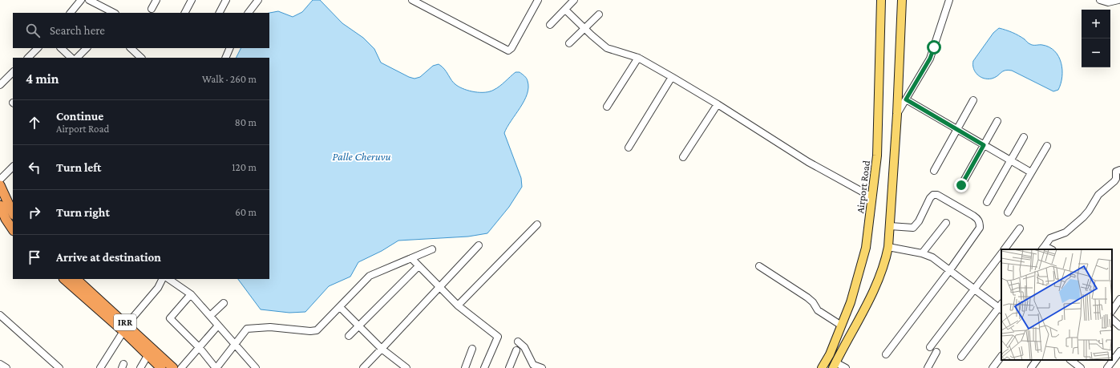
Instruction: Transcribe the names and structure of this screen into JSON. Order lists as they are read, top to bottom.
{
  "streets": {
    "highway": ["IRR"],
    "main road": ["Airport Road"]
  },
  "water": ["Palle Cheruvu"],
  "page": {
    "map_buttons": ["+", "−"],
    "search": "Search here",
    "heading": ["4 min", "Walk · 260 m"],
    "list": [
      ["Continue", "Airport Road", "80 m"],
      ["Turn left", "120 m"],
      ["Turn right", "60 m"],
      "Arrive at destination"
    ]
  }
}
